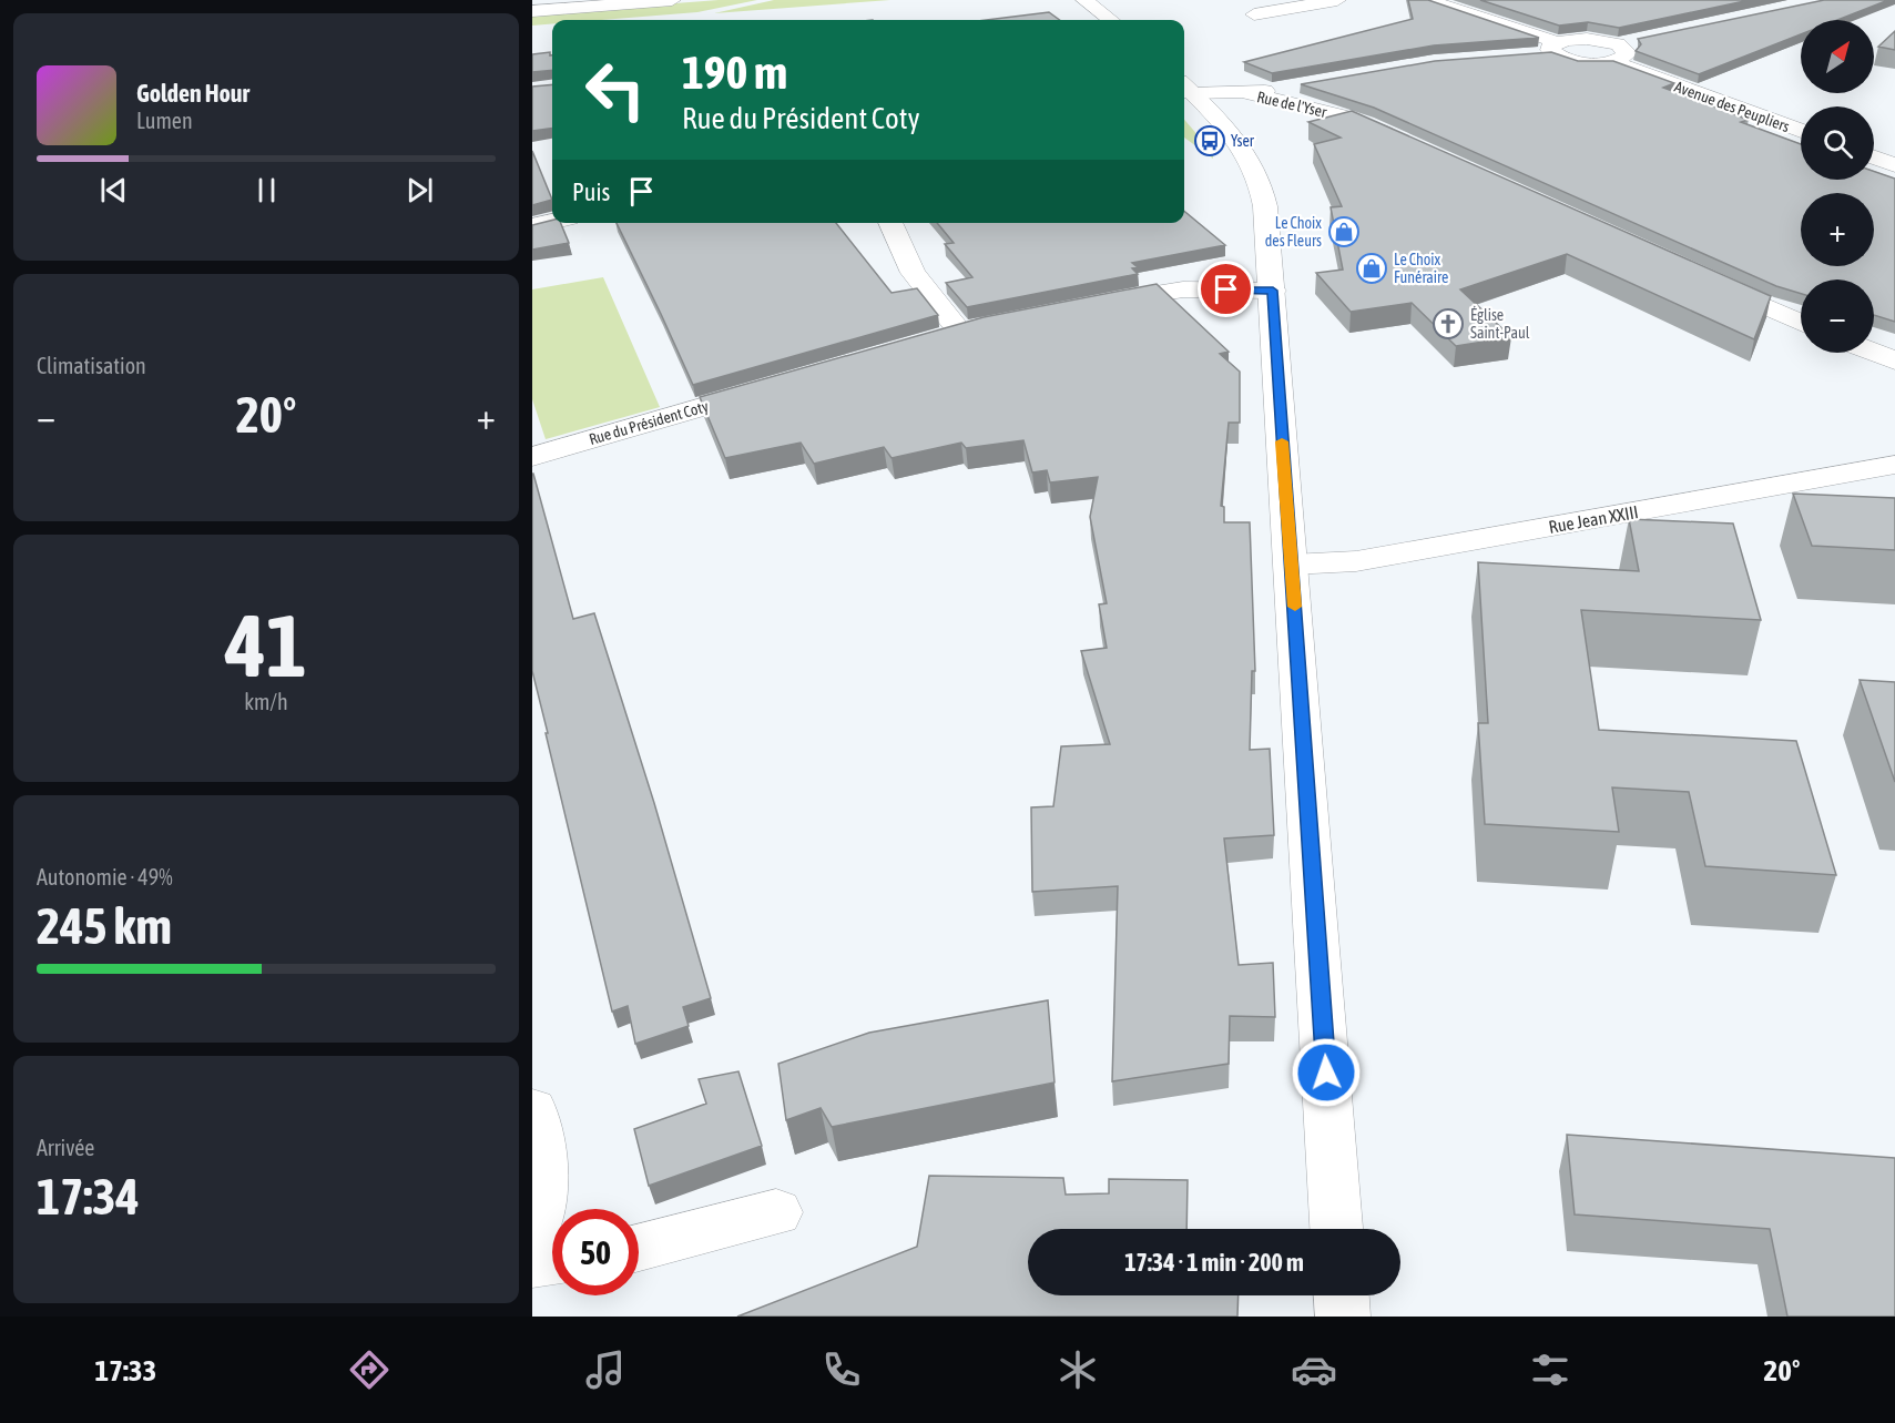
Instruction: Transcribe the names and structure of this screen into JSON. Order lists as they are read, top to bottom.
{
  "streets": {
    "street": [
      "Rue de l'Yser",
      "Avenue des Peupliers",
      "Rue du Président Coty",
      "Rue Jean XXIII"
    ]
  },
  "places": {
    "bus stop": ["Yser"],
    "shop": ["Le Choix des Fleurs", "Le Choix Funéraire"],
    "church": ["Église Saint-Paul"]
  },
  "north": "top right",
  "page": {
    "map_buttons": ["+", "−"],
    "turn": ["190 m", "Rue du Président Coty"],
    "song": ["Golden Hour", "Lumen"],
    "then": "Puis",
    "tile": [
      "Climatisation",
      ["41", "km/h"],
      ["Autonomie · 49%", "245 km"],
      ["Arrivée", "17:34"]
    ],
    "heat": ["−", "20°", "+"],
    "limit": "50",
    "trip": "17:34 · 1 min · 200 m",
    "tabs": ["17:33", "20°"]
  }
}
